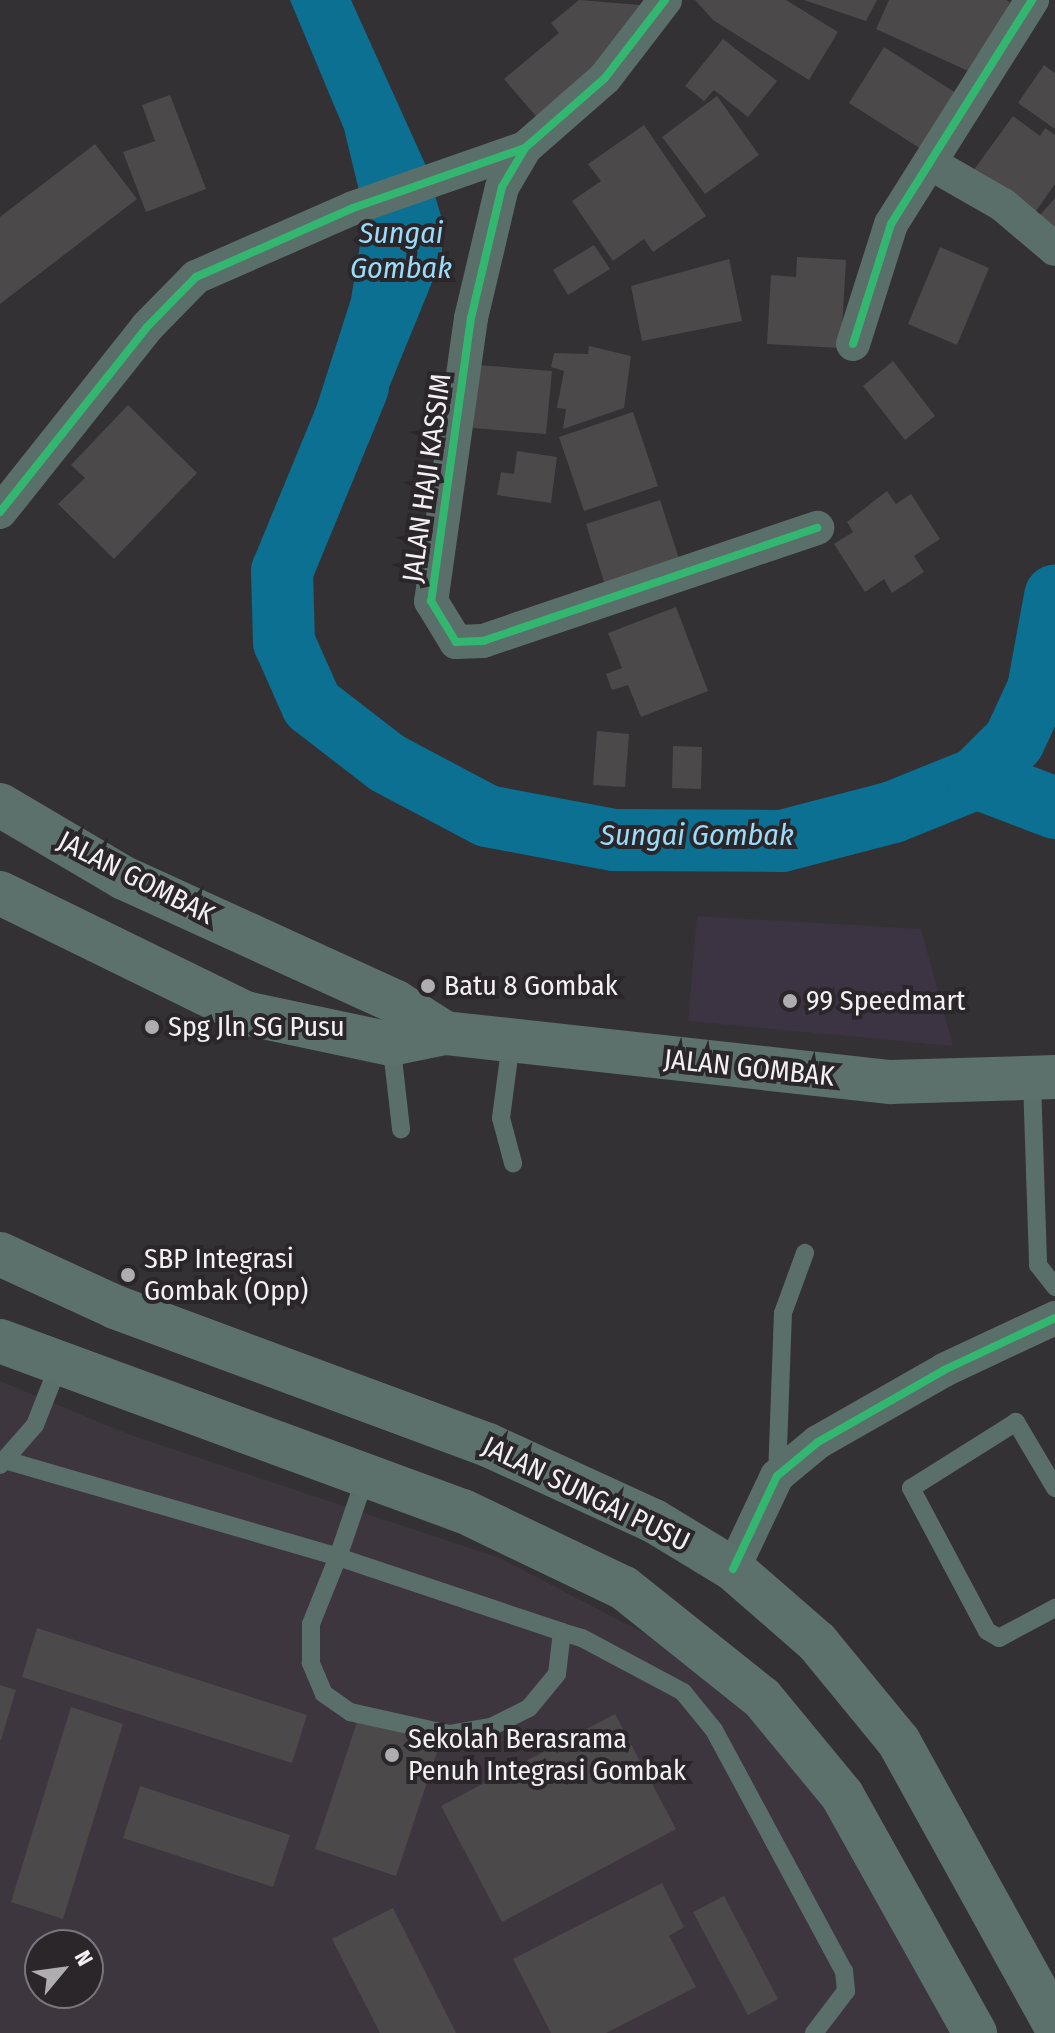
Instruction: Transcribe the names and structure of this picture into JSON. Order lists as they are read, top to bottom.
{
  "streets": {
    "main road": ["JALAN GOMBAK", "JALAN SUNGAI PUSU"],
    "street": ["JALAN HAJI KASSIM"]
  },
  "water": ["Sungai Gombak"],
  "places": [
    "Batu 8 Gombak",
    "99 Speedmart",
    "Spg Jln SG Pusu",
    "SBP Integrasi Gombak (Opp)",
    "Sekolah Berasrama Penuh Integrasi Gombak"
  ],
  "north": "top right"
}
